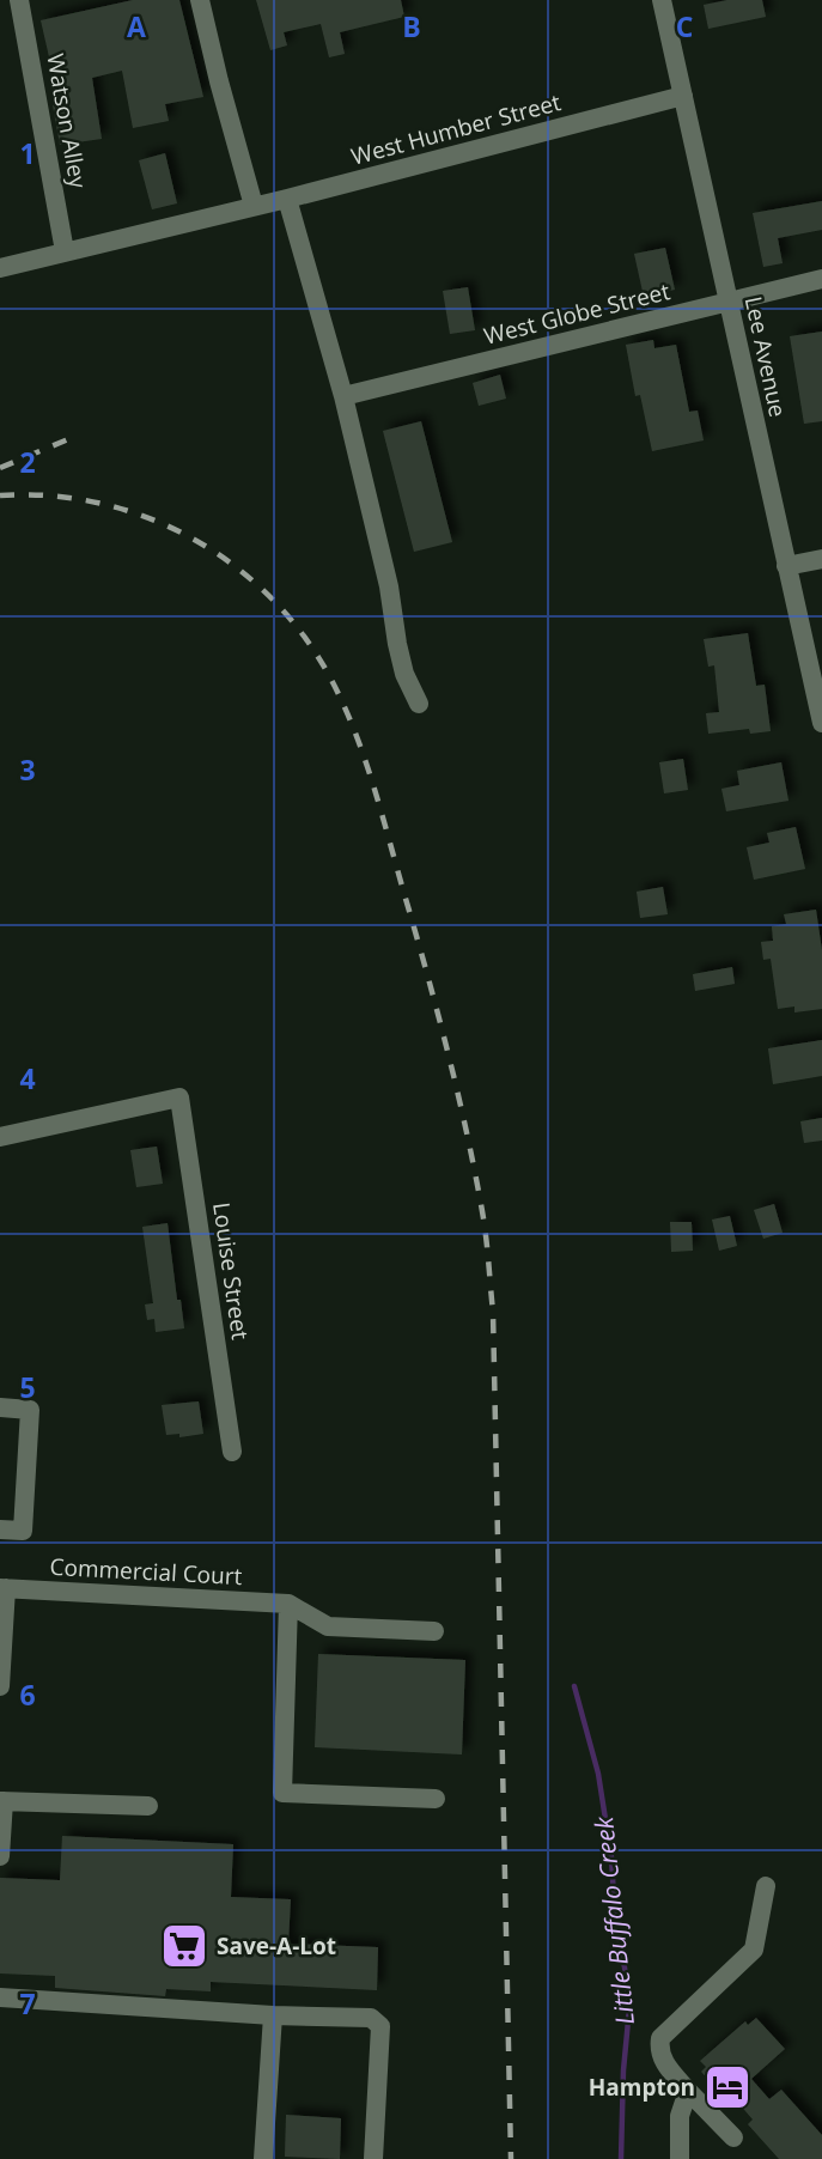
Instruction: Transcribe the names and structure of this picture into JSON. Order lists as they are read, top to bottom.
{
  "streets": {
    "street": [
      "Watson Alley",
      "West Humber Street",
      "West Globe Street",
      "Lee Avenue",
      "Louise Street",
      "Commercial Court"
    ]
  },
  "crossings": [
    ["Watson Alley", "West Humber Street"],
    ["West Humber Street", "Lee Avenue"],
    ["West Globe Street", "Lee Avenue"]
  ],
  "water": ["Little Buffalo Creek"],
  "places": {
    "supermarket": ["Save-A-Lot"],
    "hotel": ["Hampton"]
  },
  "grid": {
    "columns": ["A", "B", "C"],
    "rows": [
      "1",
      "2",
      "3",
      "4",
      "5",
      "6",
      "7"
    ]
  }
}
